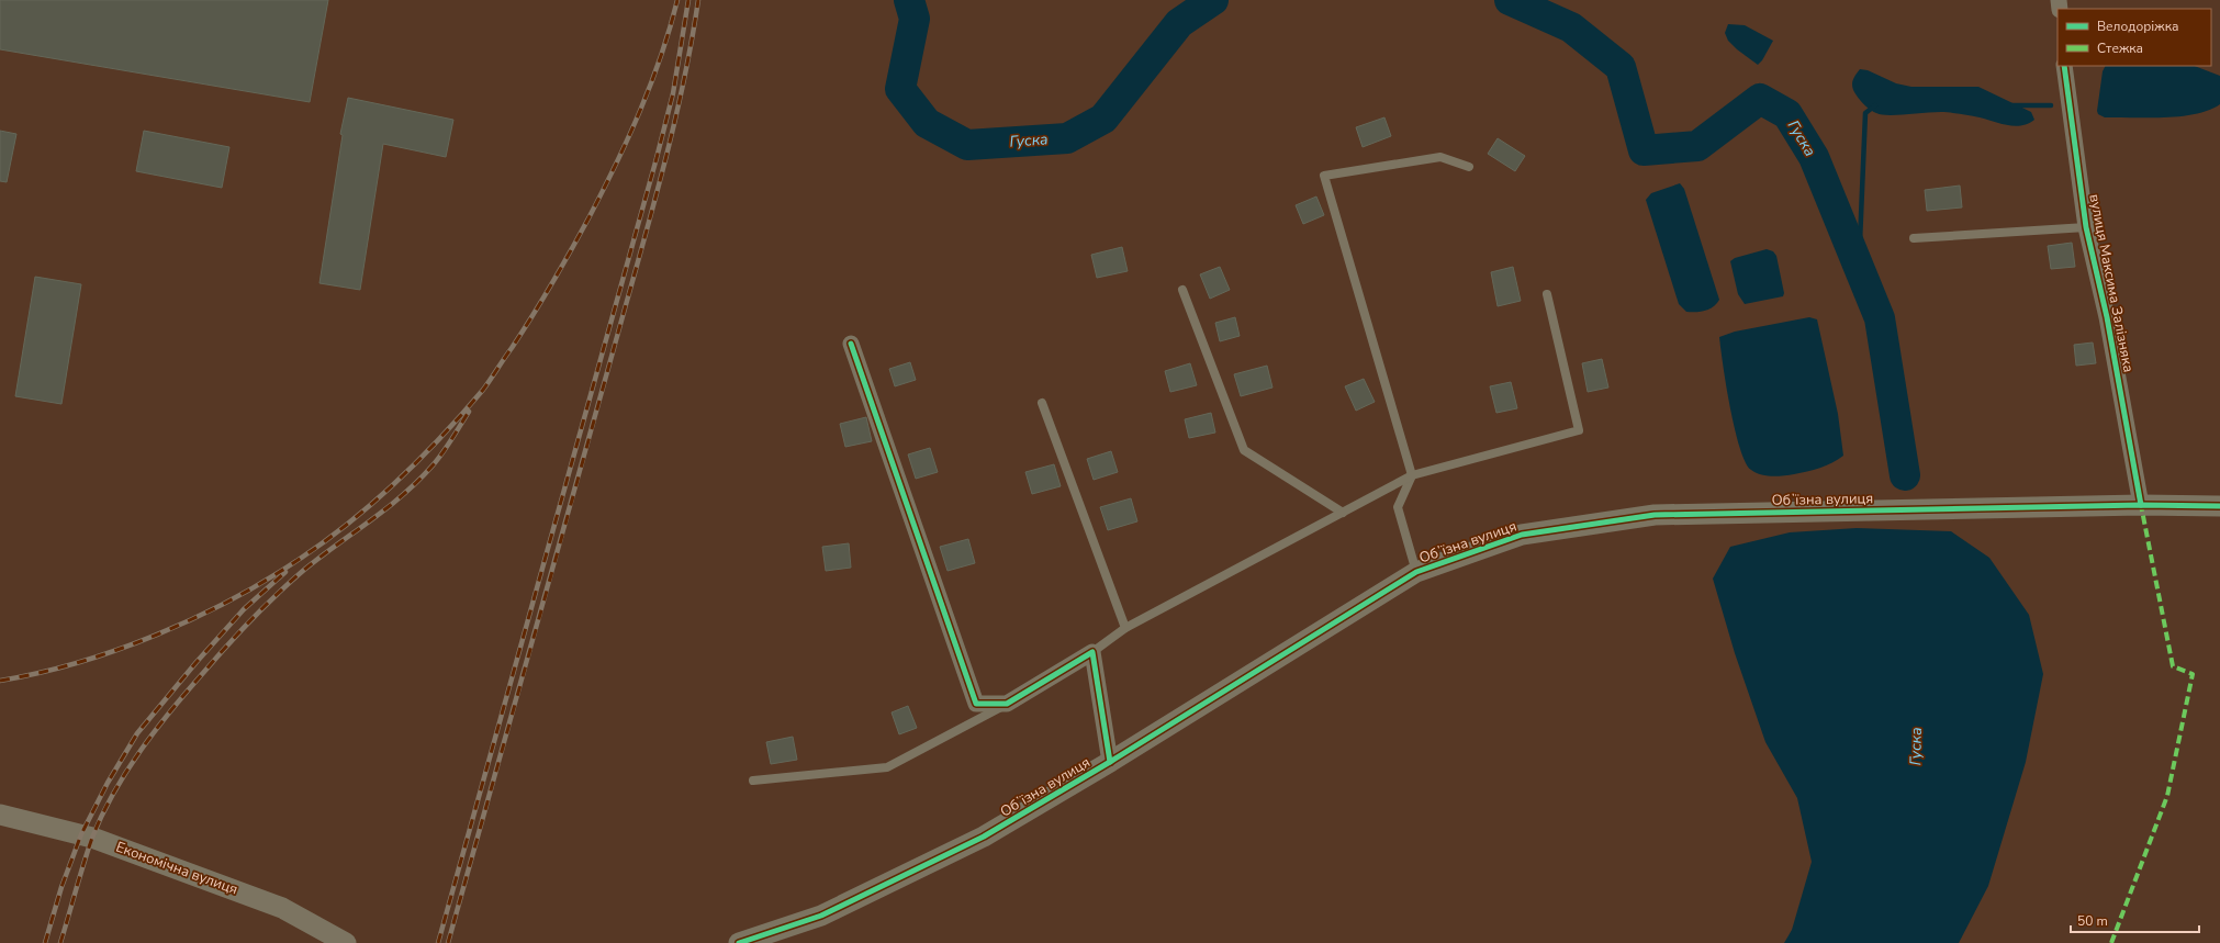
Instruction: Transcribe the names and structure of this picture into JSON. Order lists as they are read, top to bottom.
{
  "streets": {
    "street": ["вулиця Максима Залізняка", "Обʼїзна вулиця", "Економічна вулиця"]
  },
  "crossings": [
    ["вулиця Максима Залізняка", "Обʼїзна вулиця"]
  ],
  "water": ["Гуска"],
  "legend": ["Велодоріжка", "Стежка"],
  "scale_bar": "50 m"
}
